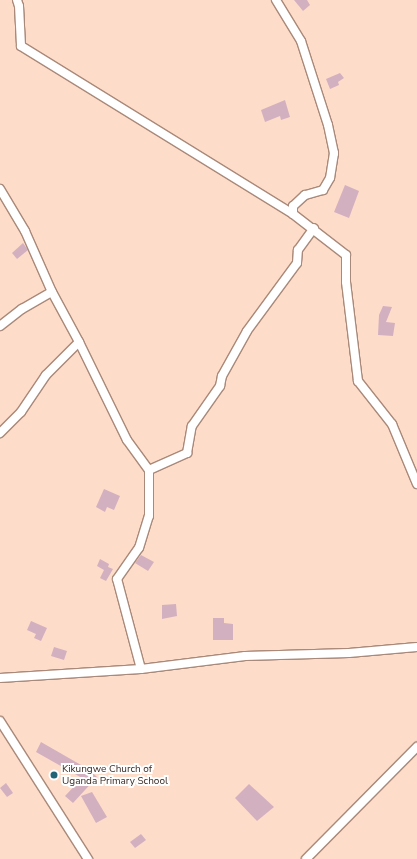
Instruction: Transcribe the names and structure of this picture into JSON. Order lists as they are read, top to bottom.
{
  "places": ["Kikungwe Church of Uganda Primary School"]
}
